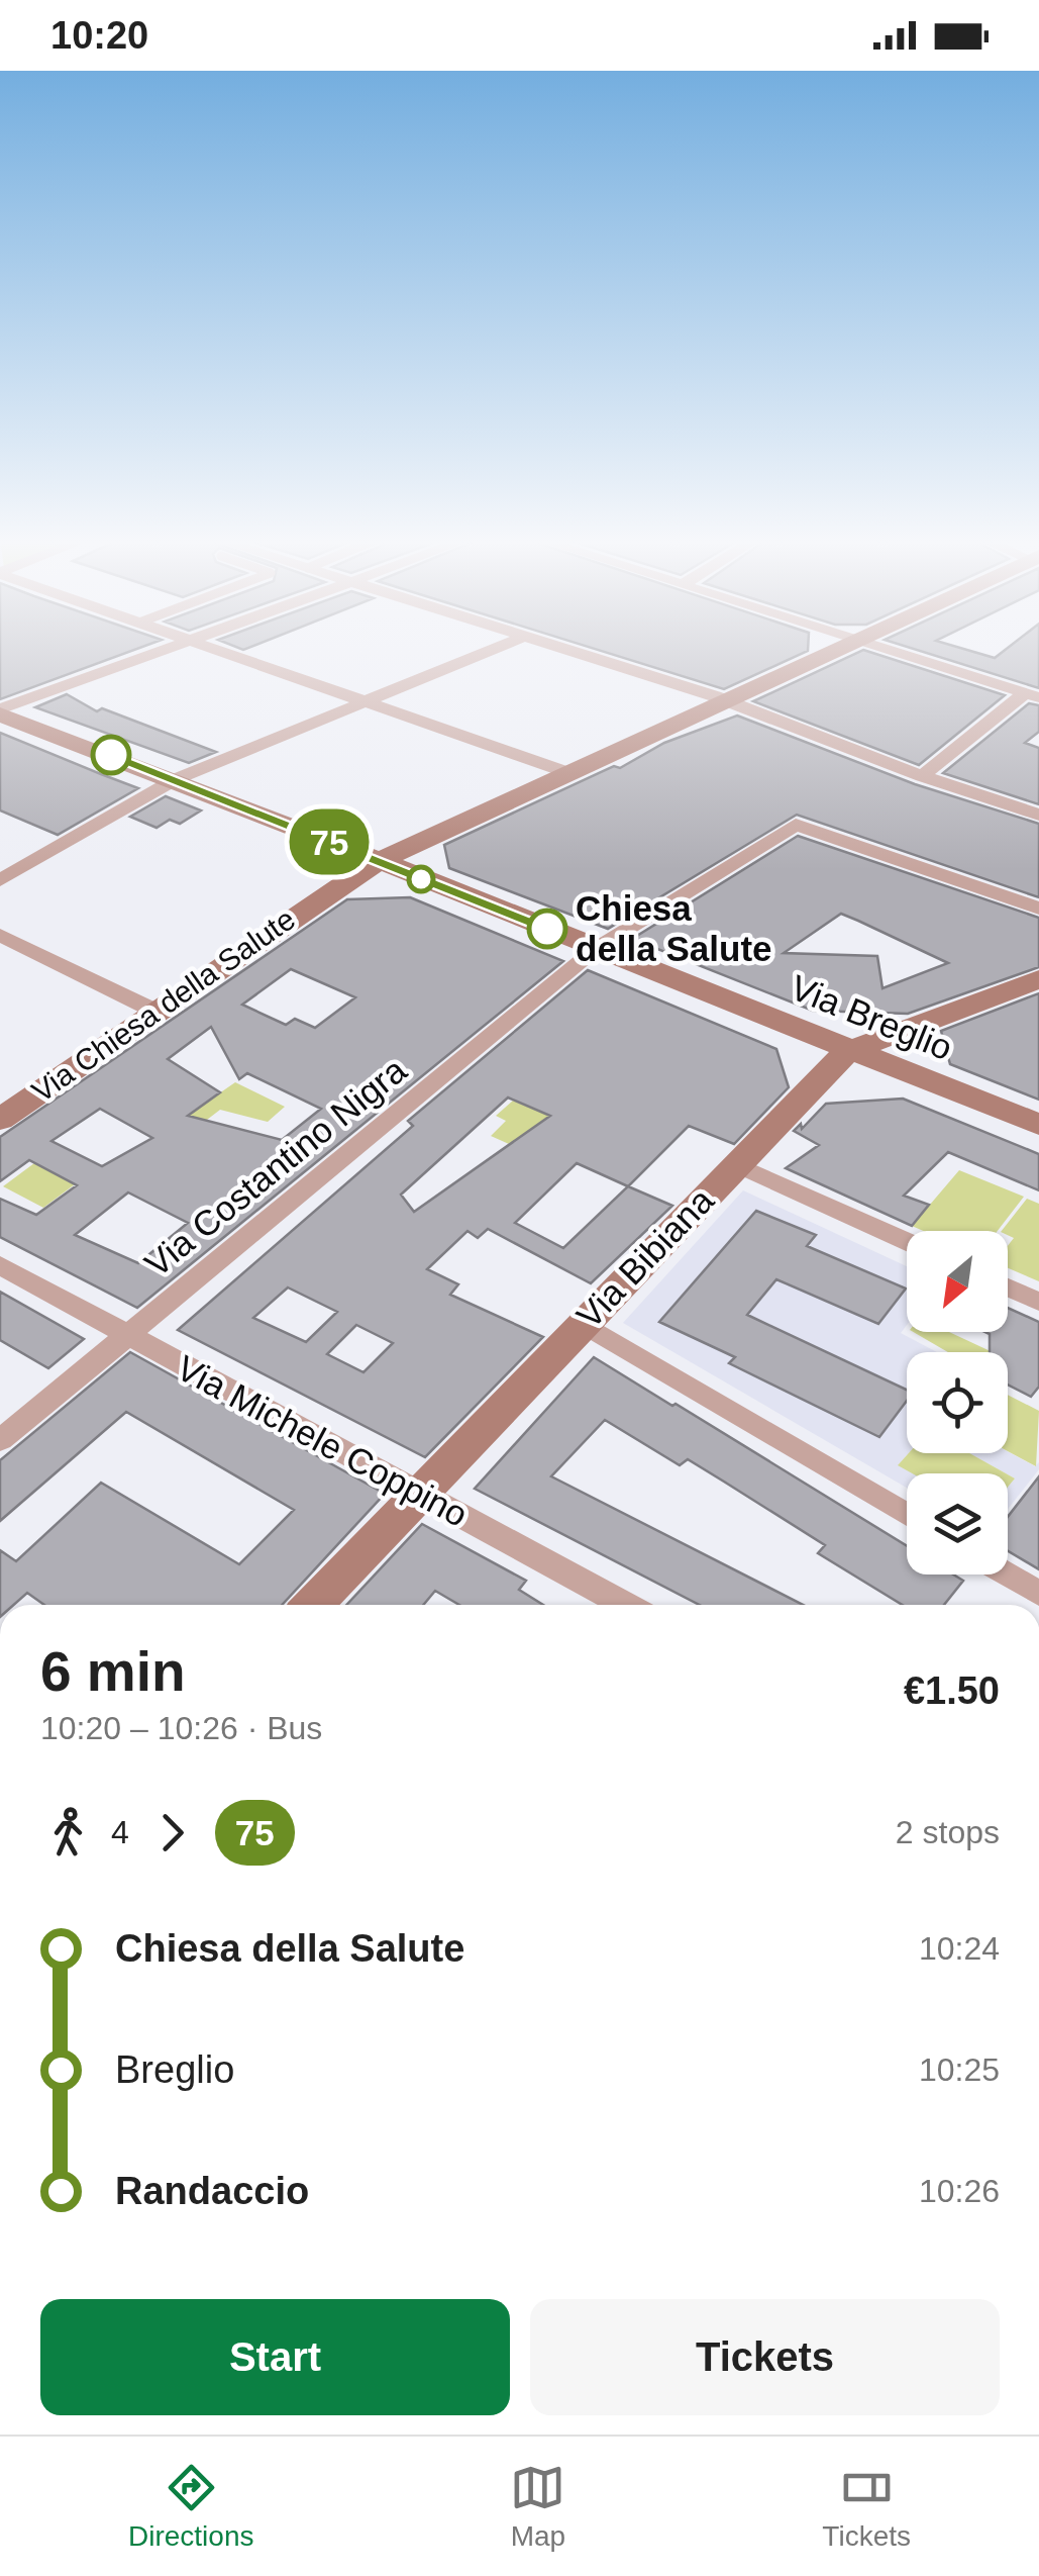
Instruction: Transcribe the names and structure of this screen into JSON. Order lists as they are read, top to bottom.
{
  "streets": {
    "street": [
      "Via Chiesa della Salute",
      "Via Breglio",
      "Via Costantino Nigra",
      "Via Bibiana",
      "Via Michele Coppino"
    ]
  },
  "crossings": [
    ["Via Chiesa della Salute", "Via Breglio"],
    ["Via Breglio", "Via Costantino Nigra"],
    ["Via Breglio", "Via Bibiana"],
    ["Via Costantino Nigra", "Via Michele Coppino"],
    ["Via Bibiana", "Via Michele Coppino"]
  ],
  "places": ["Chiesa della Salute"],
  "lines": ["bus line 75"],
  "north": "bottom left",
  "page": {
    "status": "10:20",
    "on_map": "75",
    "heading": ["6 min", "10:20 – 10:26 · Bus", "€1.50"],
    "legs": ["4", "75", "2 stops"],
    "list": [
      {
        "name": "Chiesa della Salute",
        "value": "10:24"
      },
      {
        "name": "Breglio",
        "value": "10:25"
      },
      {
        "name": "Randaccio",
        "value": "10:26"
      }
    ],
    "buttons": ["Start", "Tickets"],
    "tabs": ["Directions", "Map", "Tickets"]
  }
}
